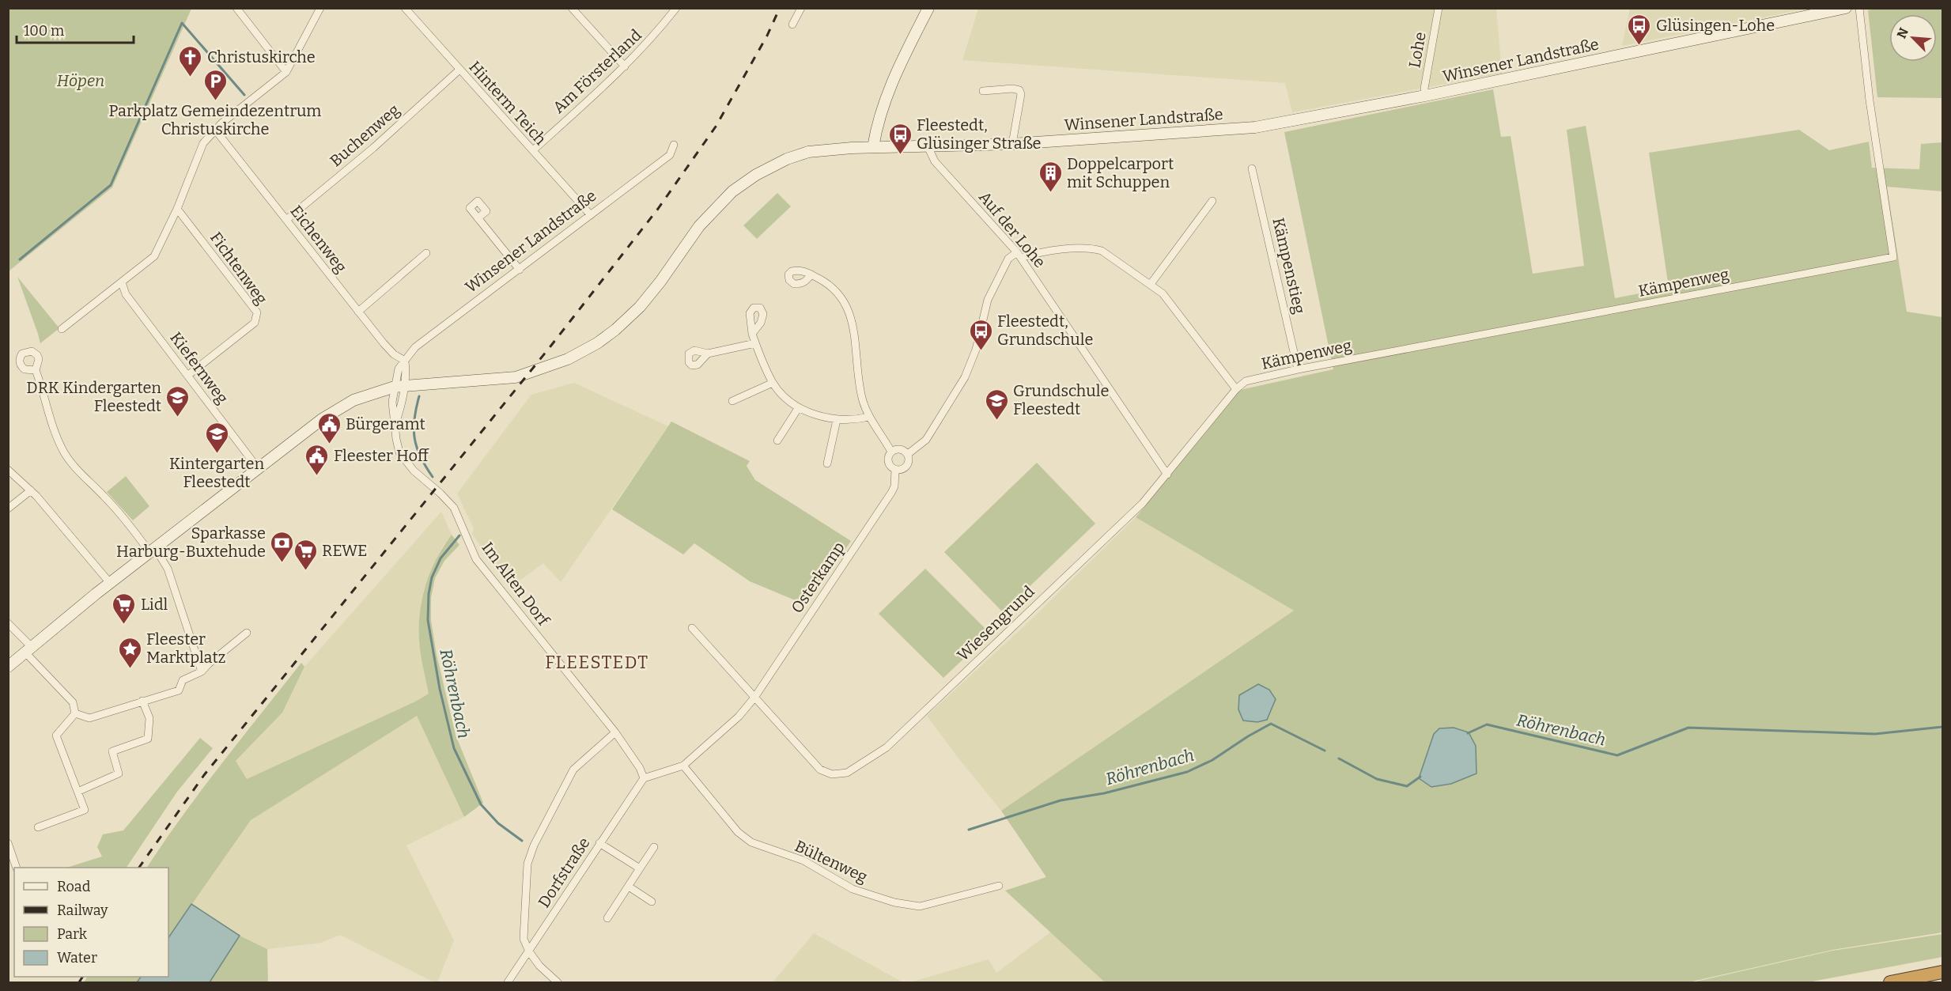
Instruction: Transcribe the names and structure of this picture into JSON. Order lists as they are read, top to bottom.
{
  "streets": {
    "street": [
      "Lohe",
      "Winsener Landstraße",
      "Am Försterland",
      "Hinterm Teich",
      "Buchenweg",
      "Auf der Lohe",
      "Eichenweg",
      "Kämpenstieg",
      "Fichtenweg",
      "Kämpenweg",
      "Kiefernweg",
      "Osterkamp",
      "Im Alten Dorf",
      "Wiesengrund",
      "Bültenweg",
      "Dorfstraße"
    ]
  },
  "crossings": [
    ["Lohe", "Winsener Landstraße"],
    ["Winsener Landstraße", "Hinterm Teich"],
    ["Winsener Landstraße", "Auf der Lohe"],
    ["Winsener Landstraße", "Eichenweg"],
    ["Winsener Landstraße", "Kiefernweg"],
    ["Winsener Landstraße", "Im Alten Dorf"],
    ["Am Försterland", "Hinterm Teich"],
    ["Hinterm Teich", "Buchenweg"],
    ["Buchenweg", "Eichenweg"],
    ["Auf der Lohe", "Wiesengrund"],
    ["Kämpenstieg", "Kämpenweg"],
    ["Fichtenweg", "Kiefernweg"],
    ["Kämpenweg", "Wiesengrund"],
    ["Osterkamp", "Im Alten Dorf"],
    ["Osterkamp", "Wiesengrund"],
    ["Osterkamp", "Bültenweg"],
    ["Osterkamp", "Dorfstraße"],
    ["Im Alten Dorf", "Dorfstraße"]
  ],
  "districts": ["FLEESTEDT"],
  "water": ["Röhrenbach"],
  "parks": ["Höpen"],
  "places": {
    "bus stop": ["Glüsingen-Lohe", "Fleestedt, Glüsinger Straße", "Fleestedt, Grundschule"],
    "church": ["Christuskirche"],
    "parking": ["Parkplatz Gemeindezentrum Christuskirche"],
    "building": ["Doppelcarport mit Schuppen"],
    "school or university": ["DRK Kindergarten Fleestedt", "Grundschule Fleestedt", "Kintergarten Fleestedt"],
    "public building": ["Bürgeramt", "Fleester Hoff"],
    "bank": ["Sparkasse Harburg-Buxtehude"],
    "supermarket": ["REWE", "Lidl"],
    "place": ["Fleester Marktplatz"]
  },
  "legend": [
    "Road",
    "Railway",
    "Park",
    "Water"
  ],
  "scale_bar": "100 m",
  "north": "top left"
}
